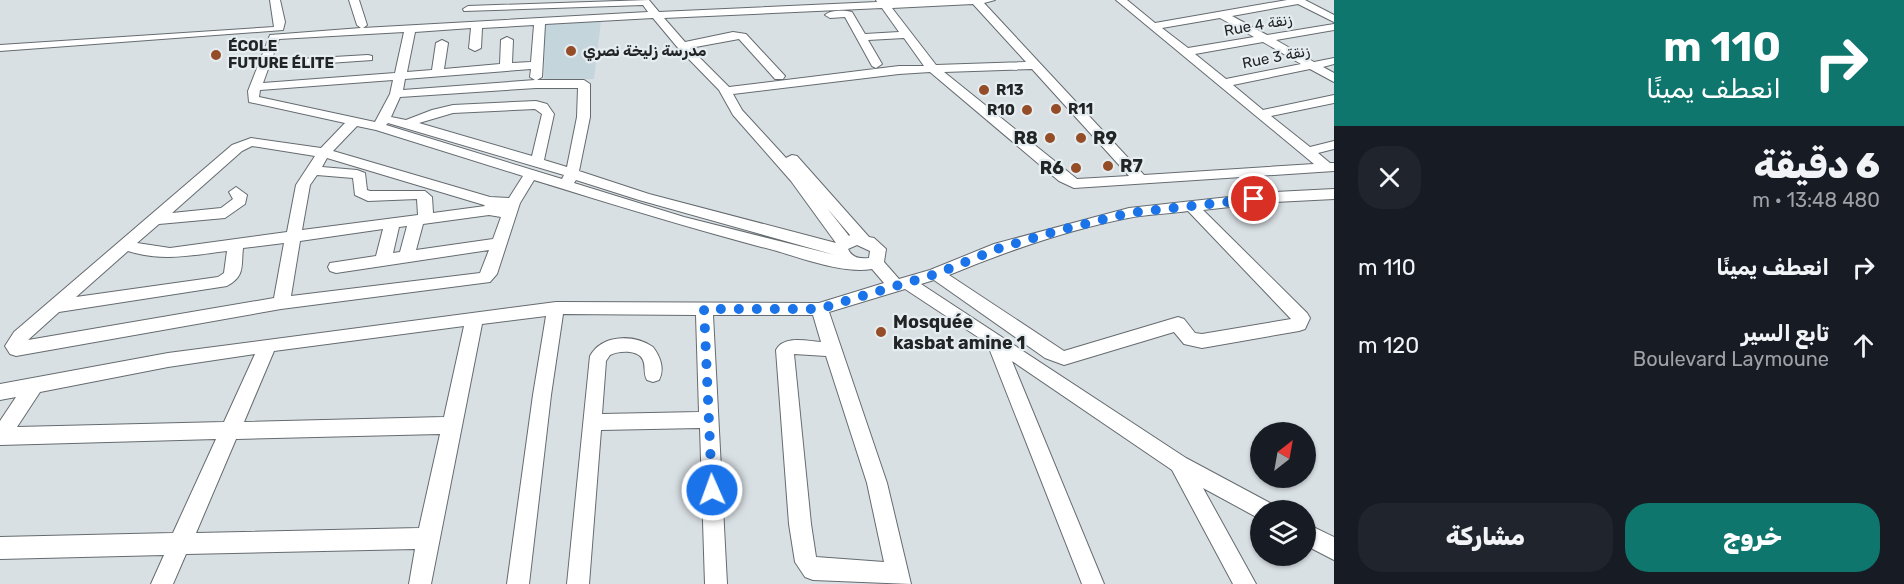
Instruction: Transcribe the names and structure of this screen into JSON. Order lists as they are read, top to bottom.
{
  "streets": {
    "street": ["Rue 4 زنقة", "Rue 3 زنقة"]
  },
  "places": [
    "مدرسة زليخة نصري",
    "ÉCOLE FUTURE ÉLITE",
    "R13",
    "R11",
    "R10",
    "R8",
    "R9",
    "R7",
    "R6",
    "Mosquée kasbat amine 1"
  ],
  "north": "top right",
  "page": {
    "turn": ["110 m", "انعطف يمينًا"],
    "heading": ["6 دقيقة", "480 m · 13:48"],
    "list": [
      {
        "name": "انعطف يمينًا",
        "value": "110 m"
      },
      {
        "name": "تابع السير",
        "note": "Boulevard Laymoune",
        "value": "120 m"
      }
    ],
    "buttons": ["خروج", "مشاركة"]
  }
}
